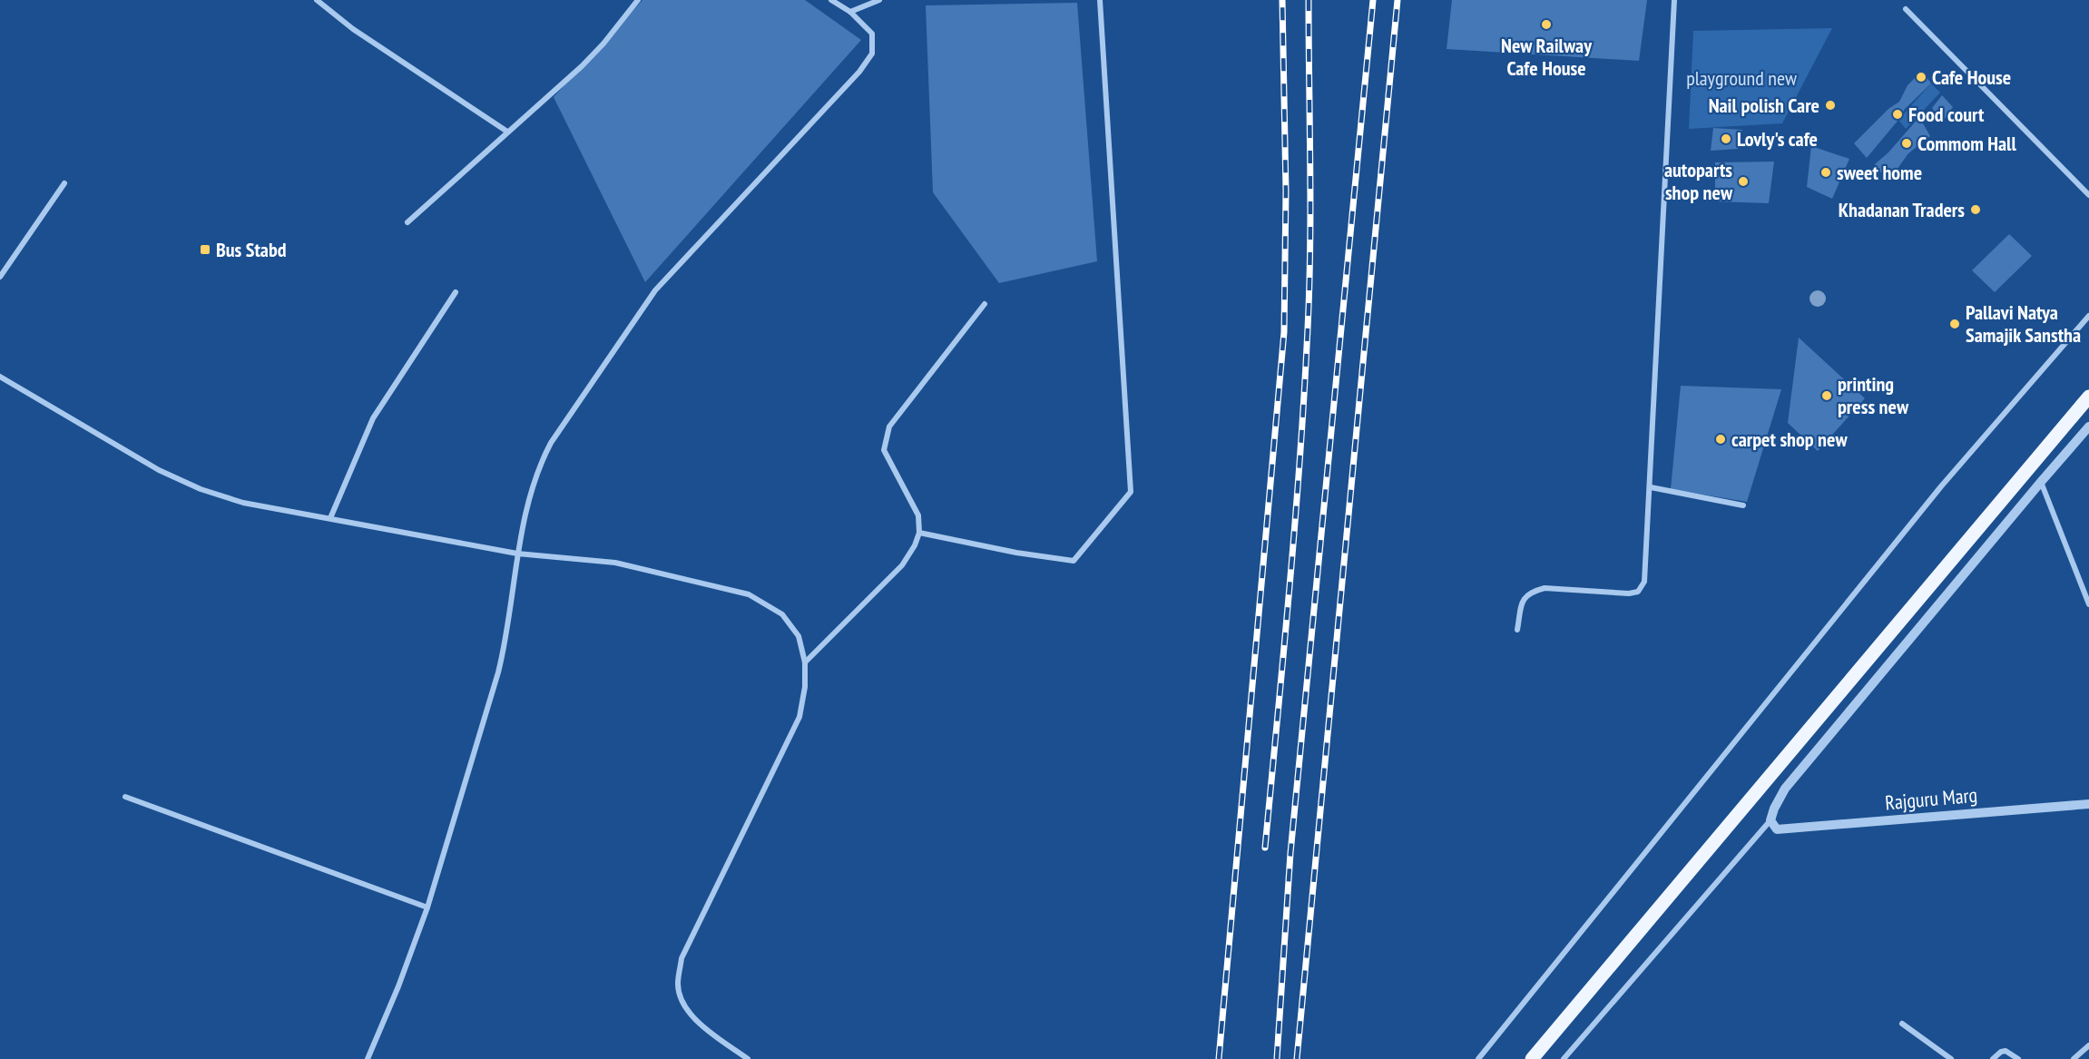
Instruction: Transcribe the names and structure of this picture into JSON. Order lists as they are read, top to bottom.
{
  "streets": {
    "street": ["Rajguru Marg"]
  },
  "parks": ["playground new"],
  "places": {
    "other": [
      "New Railway Cafe House",
      "Cafe House",
      "Nail polish Care",
      "Food court",
      "Lovly's cafe",
      "Commom Hall",
      "sweet home",
      "autoparts shop new",
      "Khadanan Traders",
      "Pallavi Natya Samajik Sanstha",
      "printing press new",
      "carpet shop new"
    ],
    "transit": ["Bus Stabd"]
  }
}
